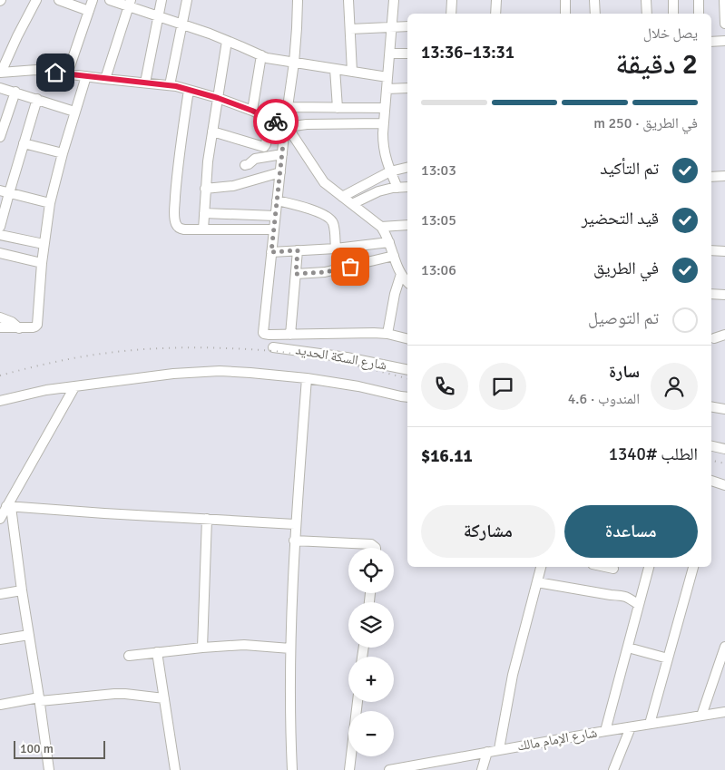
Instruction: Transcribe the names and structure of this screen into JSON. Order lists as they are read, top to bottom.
{
  "streets": {
    "street": ["شارع السكة الحديد", "شارع الإمام مالك"]
  },
  "scale_bar": "100 m",
  "page": {
    "heading": ["2 دقيقة", "يصل خلال", "13:31–13:36"],
    "panel": [
      "سارة",
      "المندوب · 4.6",
      "الطلب #1340",
      "$16.11"
    ],
    "bar": "في الطريق · 250 m",
    "list": [
      ["تم التأكيد", "13:03"],
      ["قيد التحضير", "13:05"],
      ["في الطريق", "13:06"],
      "تم التوصيل"
    ],
    "buttons": ["مساعدة", "مشاركة"],
    "map_buttons": ["+", "−"],
    "scale": "100 m"
  }
}
